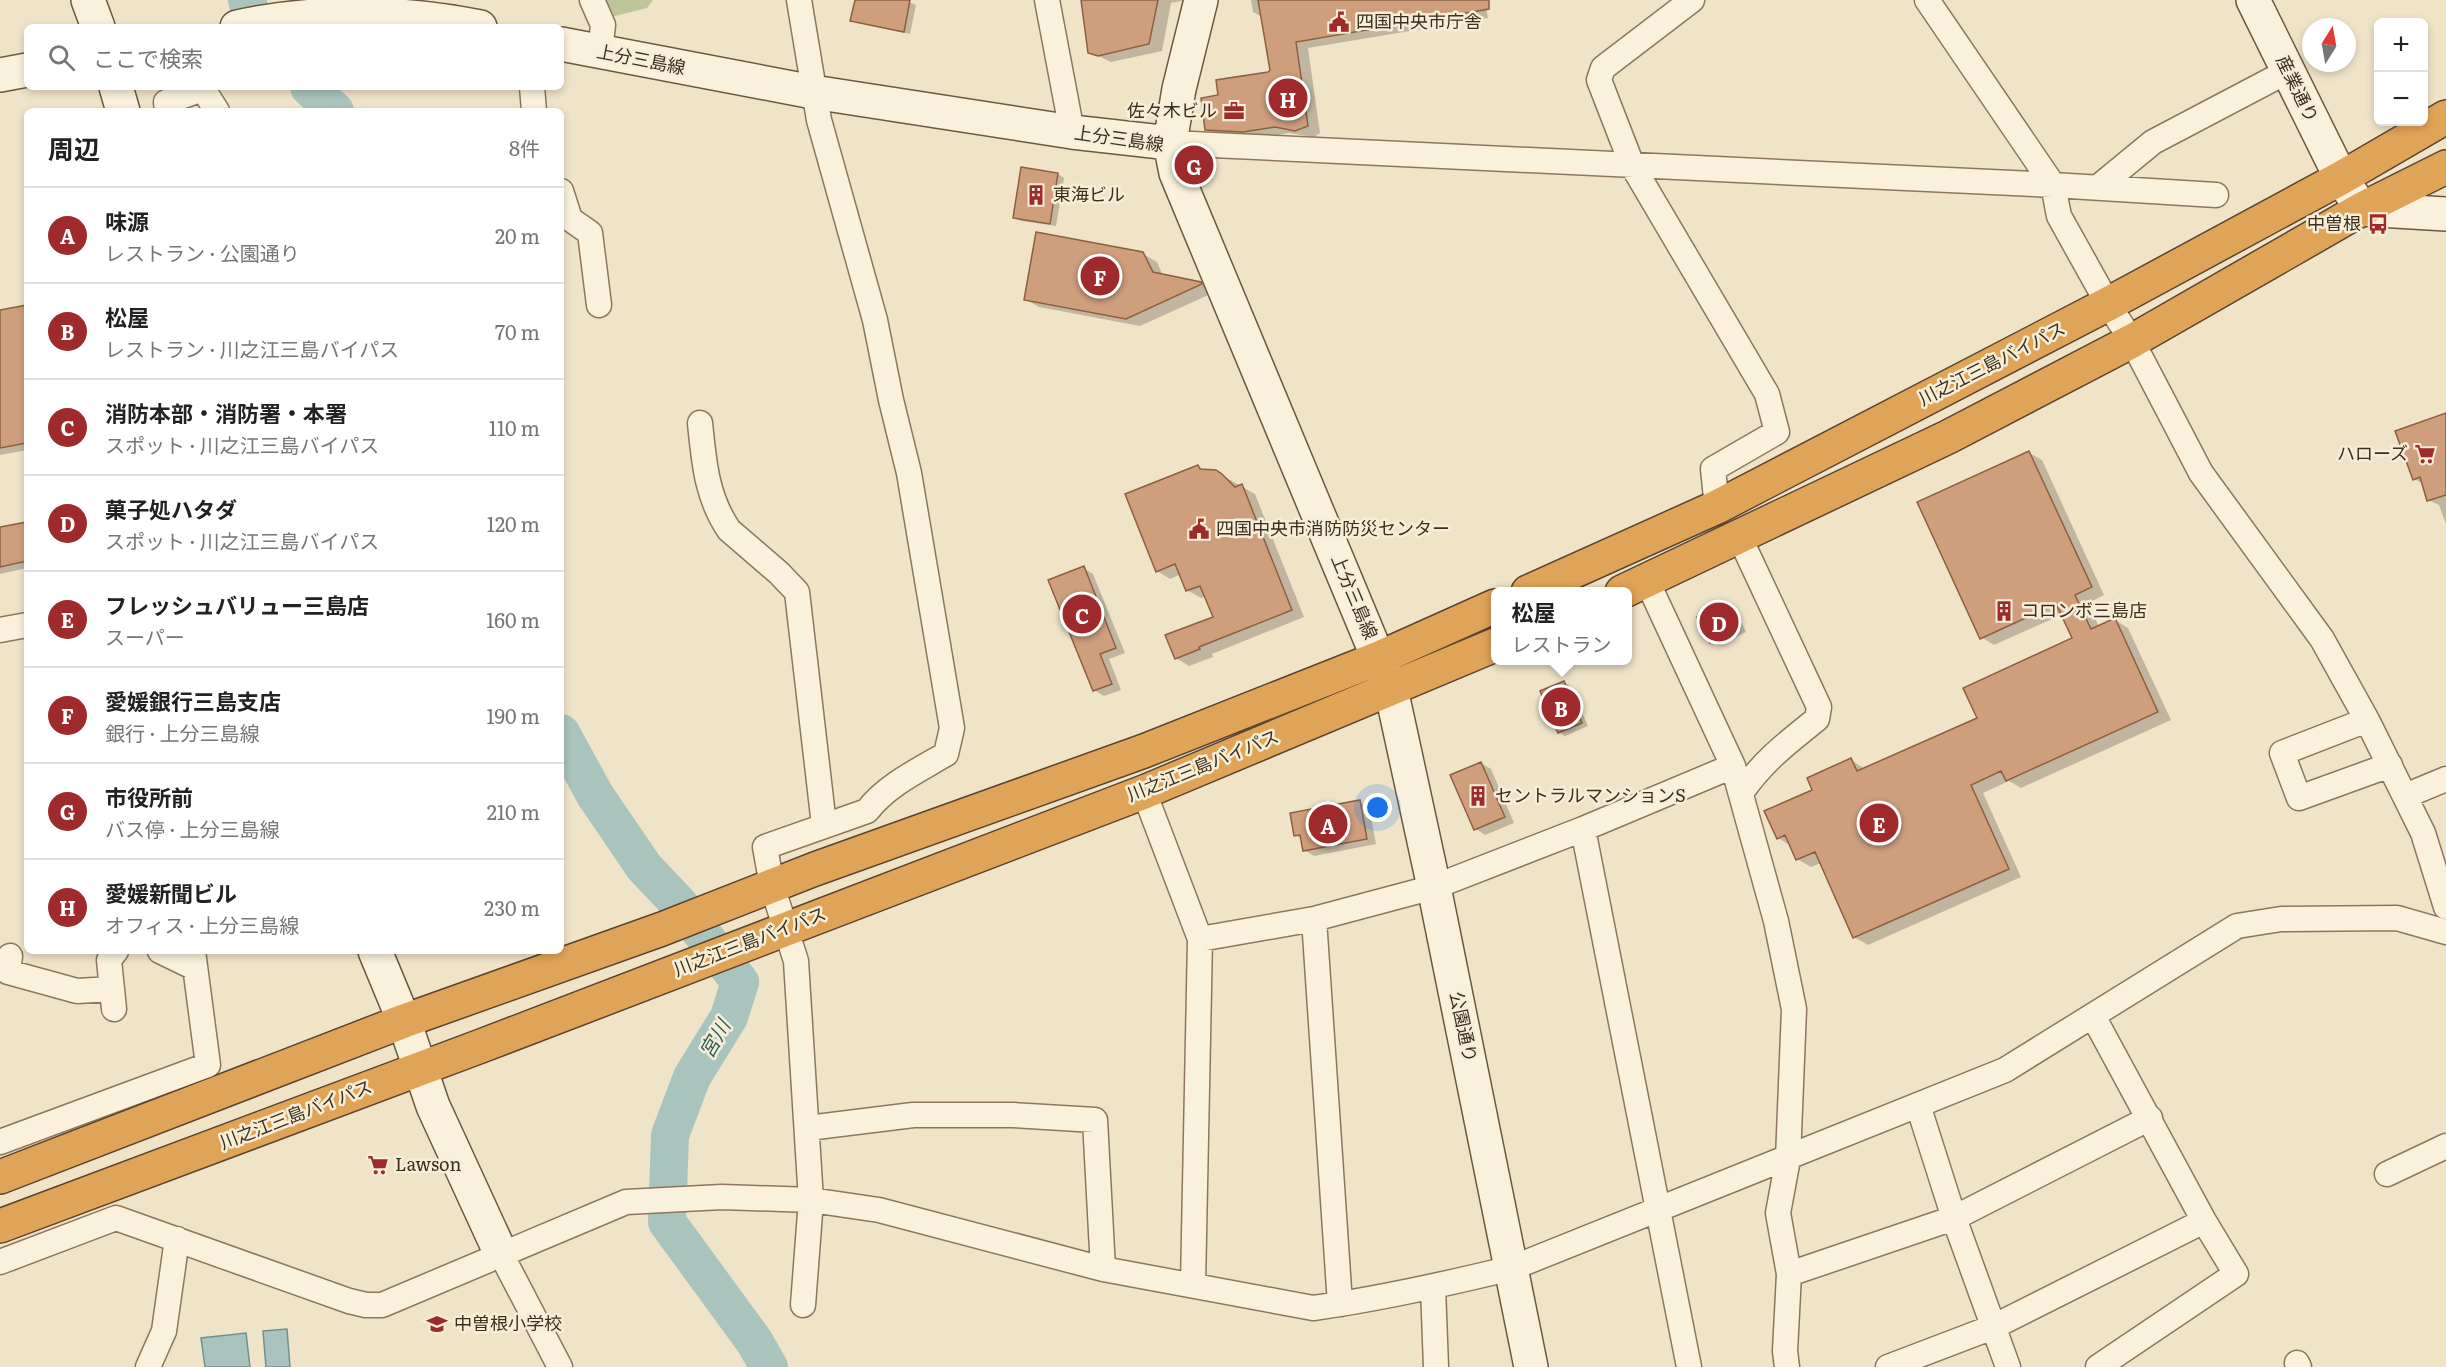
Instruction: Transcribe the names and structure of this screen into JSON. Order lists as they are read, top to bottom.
{
  "streets": {
    "highway": ["川之江三島バイパス"],
    "main road": ["上分三島線", "産業通り", "公園通り"]
  },
  "crossings": [
    ["上分三島線", "川之江三島バイパス"],
    ["上分三島線", "公園通り"],
    ["産業通り", "川之江三島バイパス"],
    ["川之江三島バイパス", "公園通り"]
  ],
  "water": ["宮川"],
  "places": {
    "public building": ["四国中央市庁舎", "四国中央市消防防災センター"],
    "office": ["佐々木ビル"],
    "building": ["東海ビル", "コロンボ三島店", "セントラルマンションS"],
    "bus stop": ["中曽根"],
    "supermarket": ["ハローズ", "Lawson"],
    "school or university": ["中曽根小学校"]
  },
  "north": "top",
  "page": {
    "map_buttons": ["+", "−"],
    "search": "ここで検索",
    "pins": [
      "H",
      "G",
      "F",
      "C",
      "D",
      "B",
      "E",
      "A"
    ],
    "heading": ["周辺", "8件"],
    "list": [
      {
        "mark": "A",
        "name": "味源",
        "note": "レストラン · 公園通り",
        "value": "20 m"
      },
      {
        "mark": "B",
        "name": "松屋",
        "note": "レストラン · 川之江三島バイパス",
        "value": "70 m"
      },
      {
        "mark": "C",
        "name": "消防本部・消防署・本署",
        "note": "スポット · 川之江三島バイパス",
        "value": "110 m"
      },
      {
        "mark": "D",
        "name": "菓子処ハタダ",
        "note": "スポット · 川之江三島バイパス",
        "value": "120 m"
      },
      {
        "mark": "E",
        "name": "フレッシュバリュー三島店",
        "note": "スーパー",
        "value": "160 m"
      },
      {
        "mark": "F",
        "name": "愛媛銀行三島支店",
        "note": "銀行 · 上分三島線",
        "value": "190 m"
      },
      {
        "mark": "G",
        "name": "市役所前",
        "note": "バス停 · 上分三島線",
        "value": "210 m"
      },
      {
        "mark": "H",
        "name": "愛媛新聞ビル",
        "note": "オフィス · 上分三島線",
        "value": "230 m"
      }
    ],
    "popup": ["松屋", "レストラン"]
  }
}
